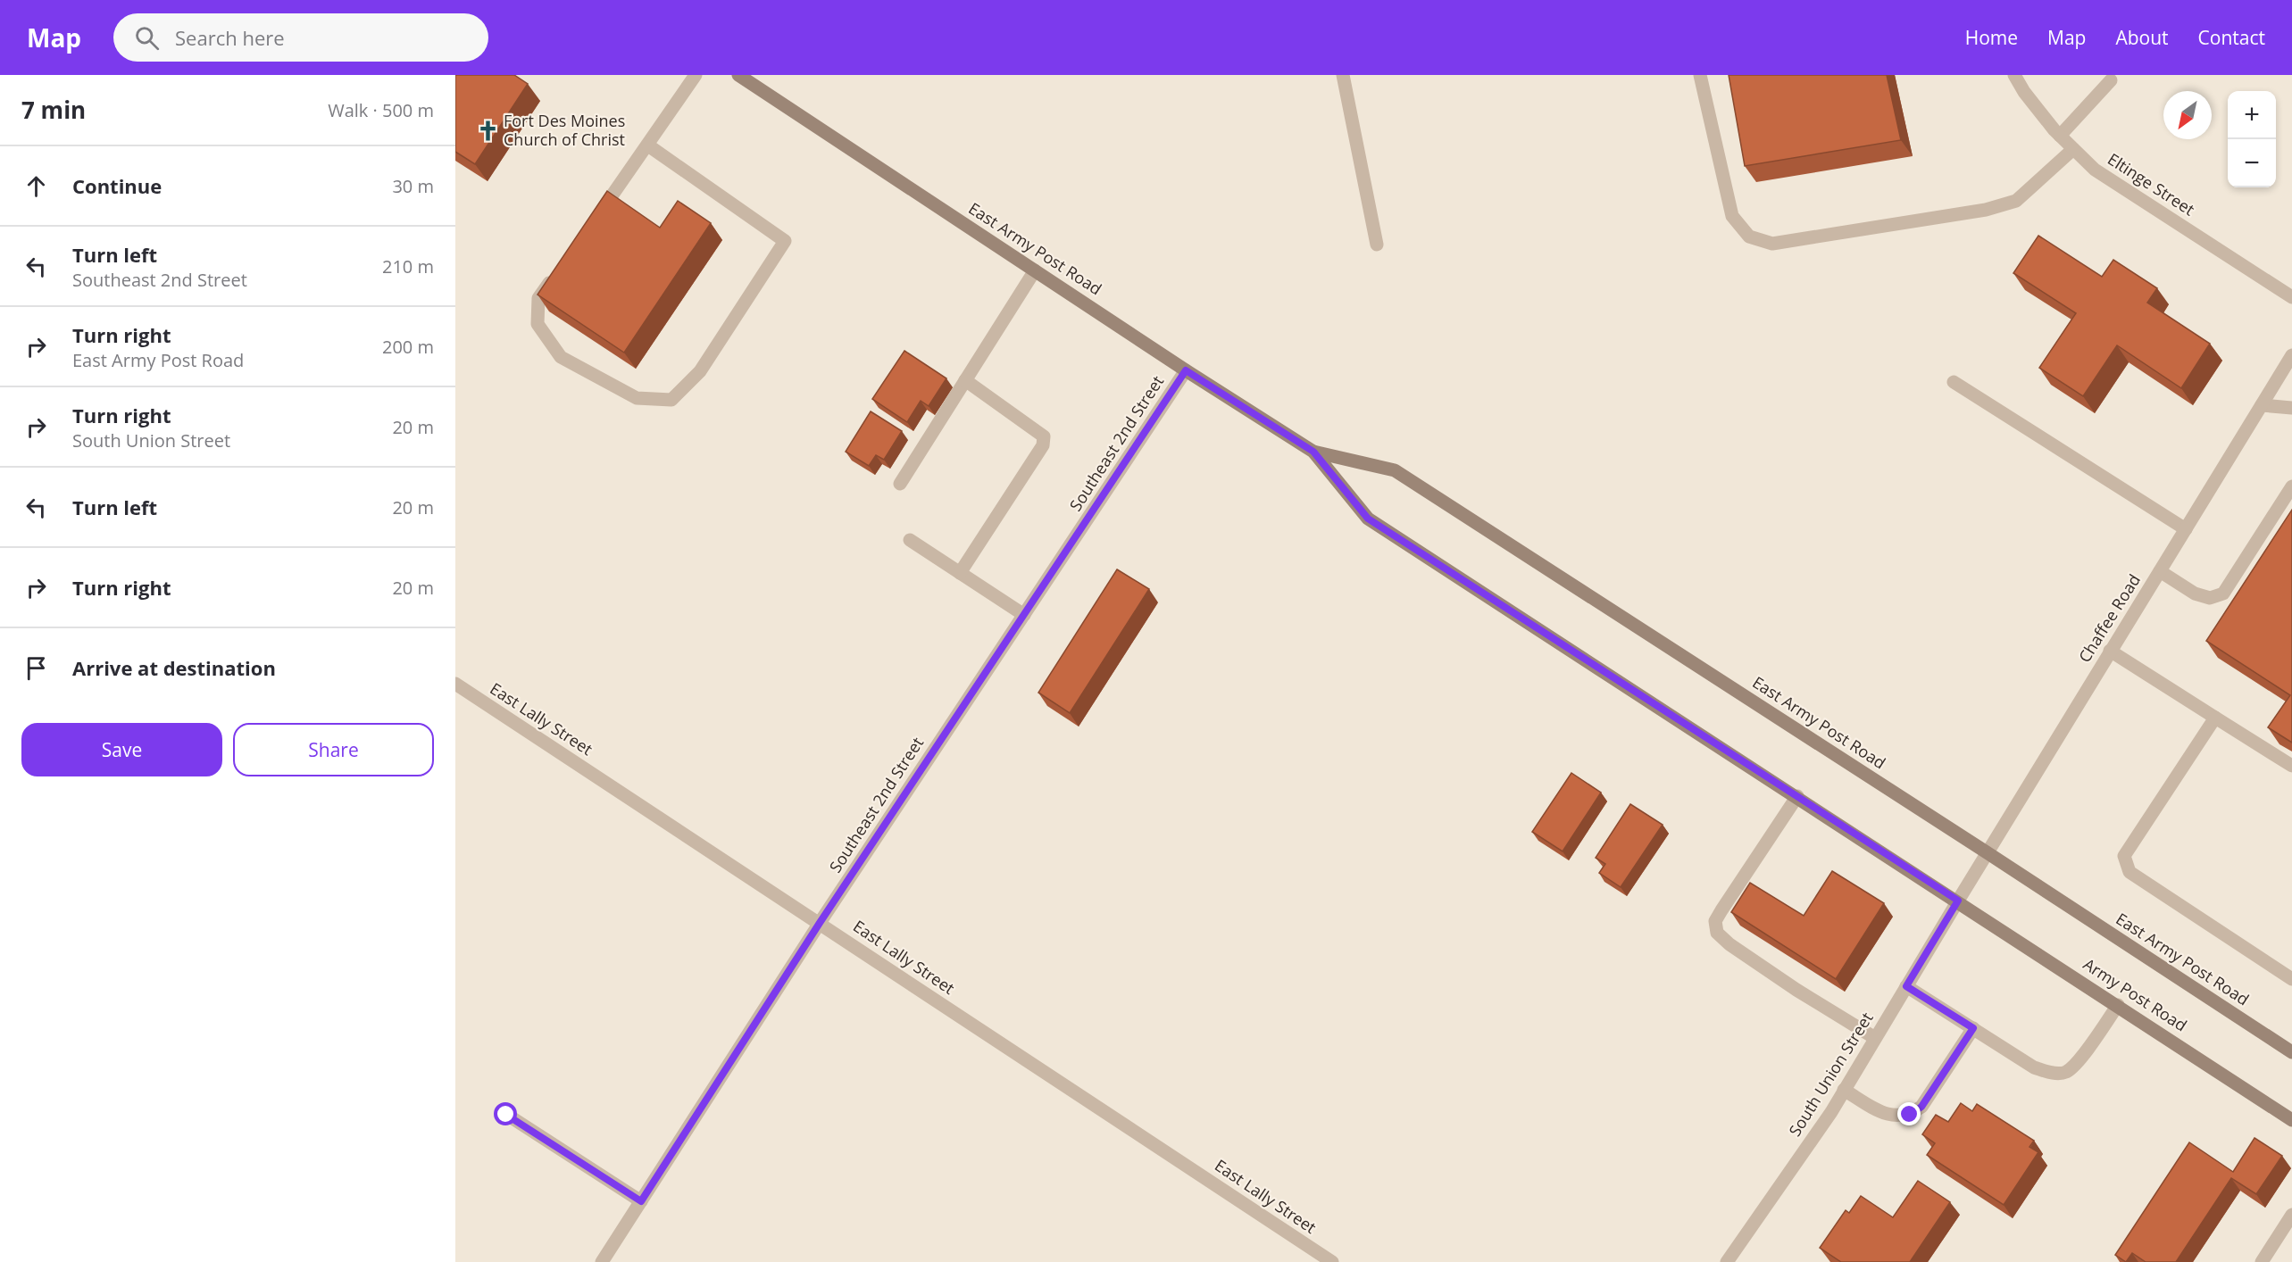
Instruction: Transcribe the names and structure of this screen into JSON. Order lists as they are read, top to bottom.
{
  "streets": {
    "main road": ["East Army Post Road", "Army Post Road"],
    "street": [
      "Eltinge Street",
      "Southeast 2nd Street",
      "Chaffee Road",
      "East Lally Street",
      "South Union Street"
    ]
  },
  "crossings": [
    ["East Army Post Road", "Southeast 2nd Street"],
    ["East Army Post Road", "Chaffee Road"],
    ["East Army Post Road", "Army Post Road"],
    ["East Army Post Road", "South Union Street"],
    ["Southeast 2nd Street", "East Lally Street"],
    ["Chaffee Road", "Army Post Road"],
    ["Chaffee Road", "South Union Street"],
    ["Army Post Road", "South Union Street"]
  ],
  "places": {
    "church": ["Fort Des Moines Church of Christ"]
  },
  "north": "bottom left",
  "page": {
    "header": "Map",
    "search": "Search here",
    "nav": [
      "Home",
      "Map",
      "About",
      "Contact"
    ],
    "heading": ["7 min", "Walk · 500 m"],
    "map_buttons": ["+", "−"],
    "list": [
      ["Continue", "30 m"],
      ["Turn left", "Southeast 2nd Street", "210 m"],
      ["Turn right", "East Army Post Road", "200 m"],
      ["Turn right", "South Union Street", "20 m"],
      ["Turn left", "20 m"],
      ["Turn right", "20 m"],
      "Arrive at destination"
    ],
    "buttons": ["Save", "Share"]
  }
}
